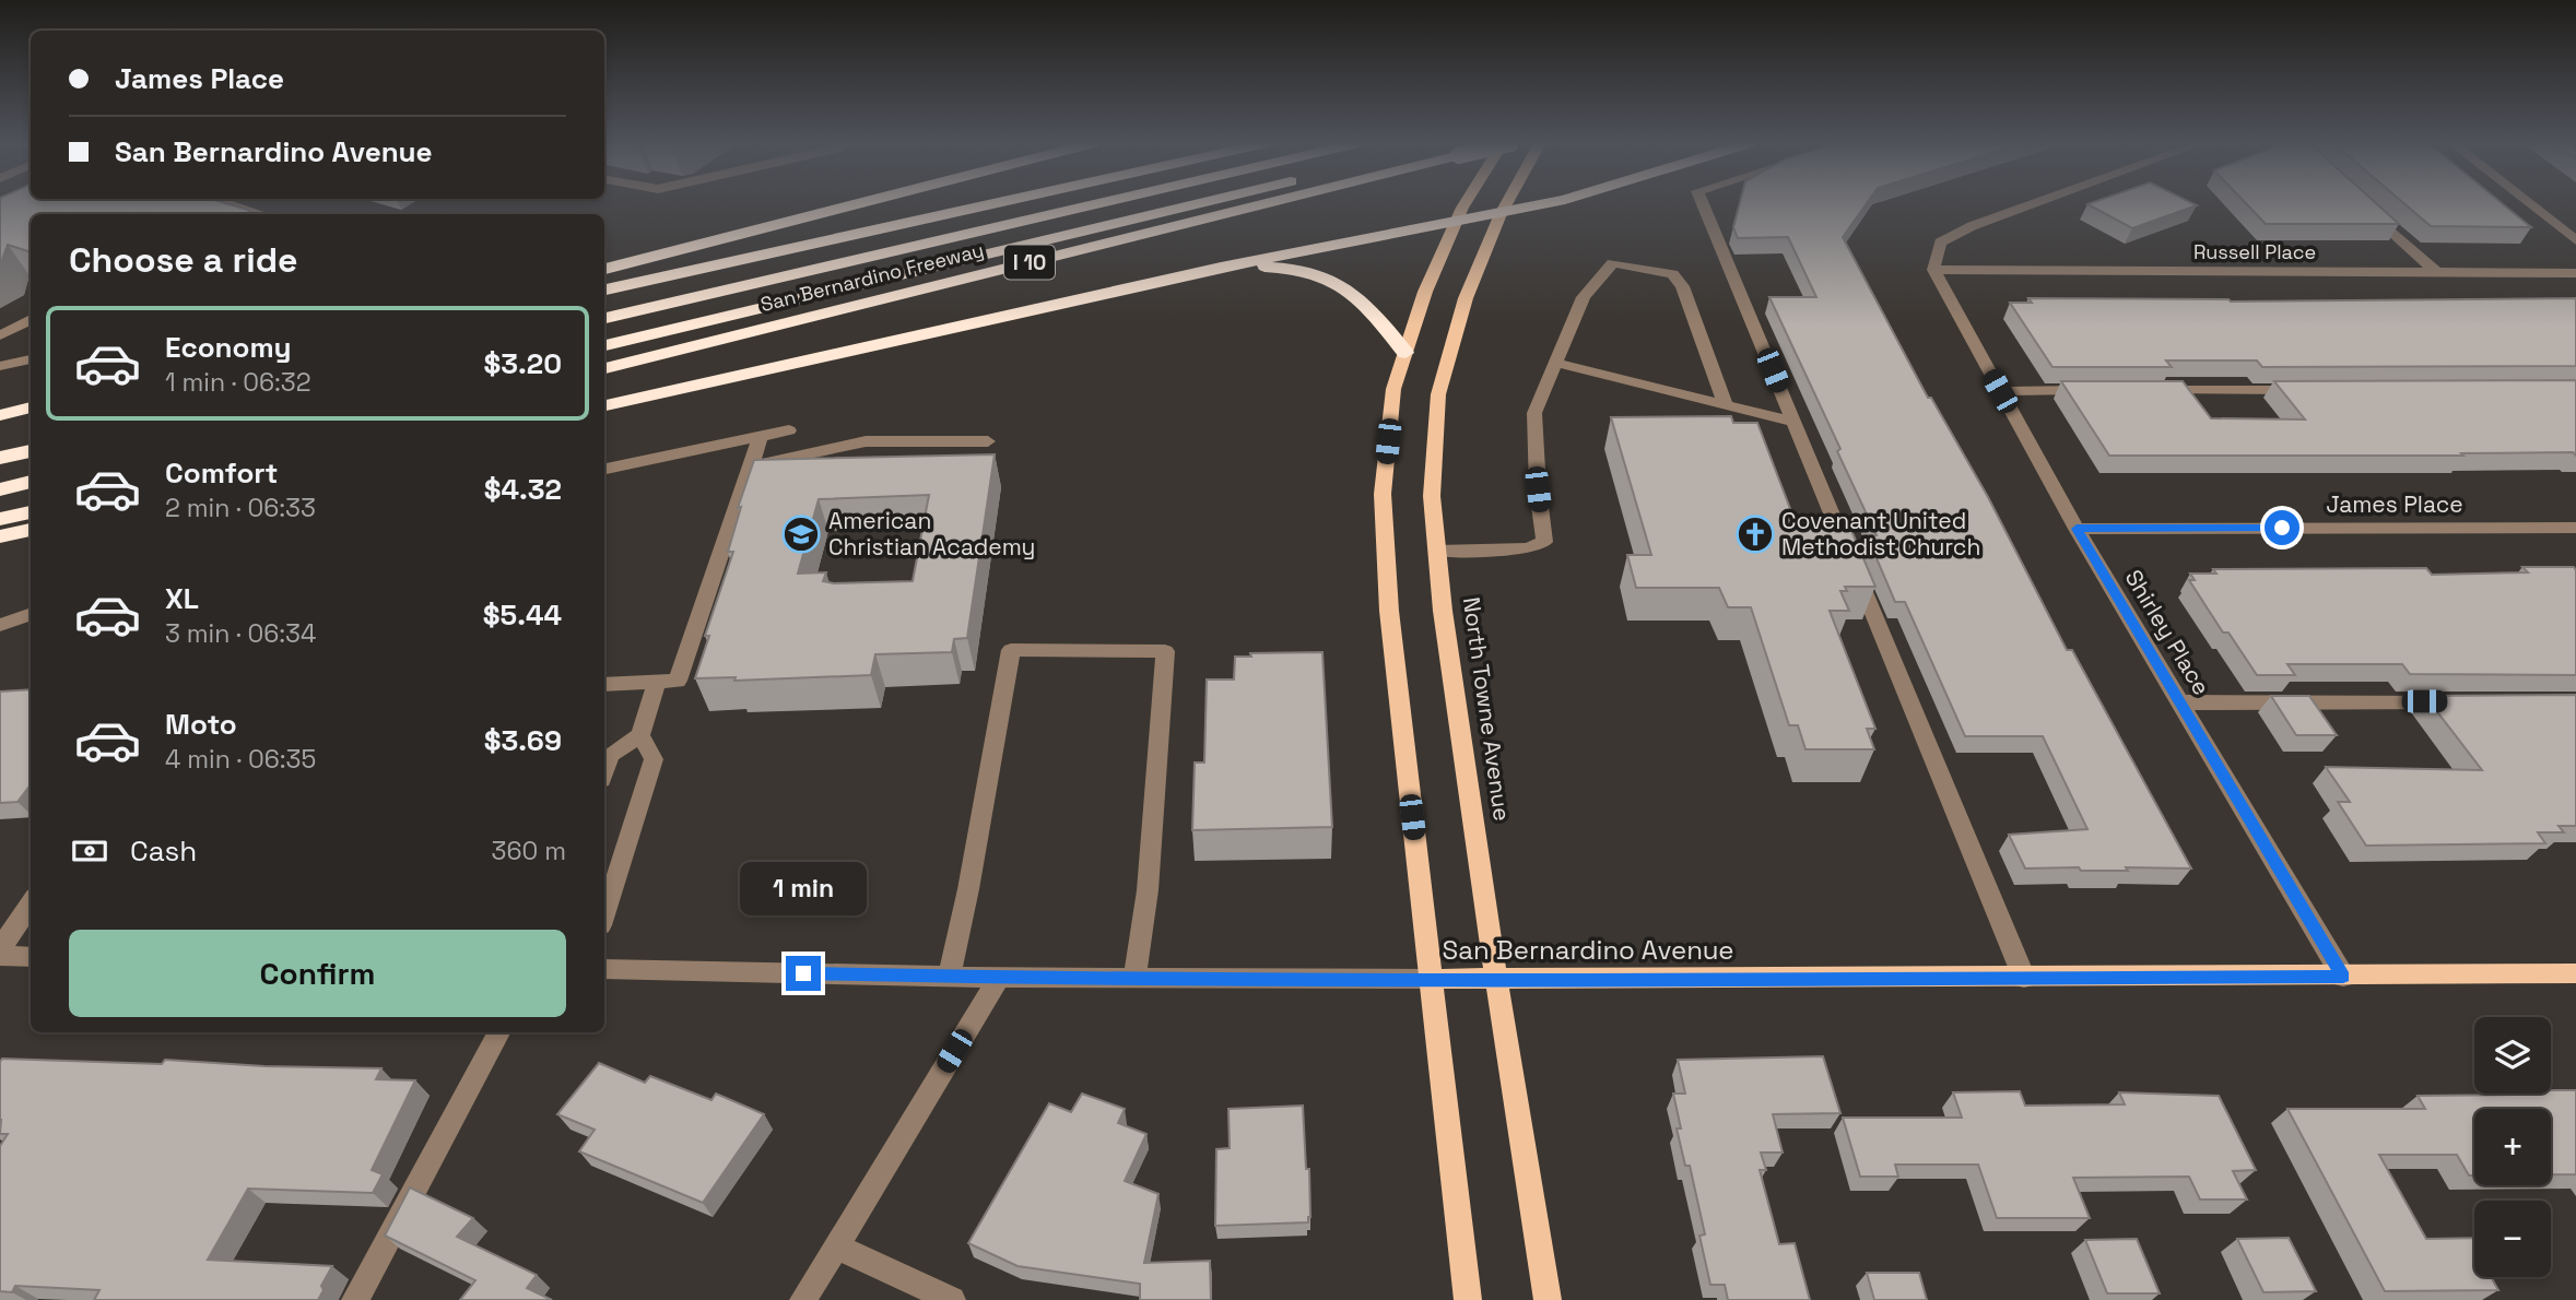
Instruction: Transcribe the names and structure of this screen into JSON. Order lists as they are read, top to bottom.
{
  "streets": {
    "highway": ["I 10", "San Bernardino Freeway"],
    "main road": ["North Towne Avenue", "San Bernardino Avenue"],
    "street": ["Russell Place", "James Place", "Shirley Place"]
  },
  "crossings": [
    ["Russell Place", "Shirley Place"],
    ["James Place", "Shirley Place"],
    ["Shirley Place", "San Bernardino Avenue"],
    ["North Towne Avenue", "San Bernardino Avenue"]
  ],
  "places": {
    "school or university": ["American Christian Academy"],
    "church": ["Covenant United Methodist Church"]
  },
  "page": {
    "banner": ["James Place", "San Bernardino Avenue"],
    "heading": "Choose a ride",
    "list": [
      {
        "name": "Economy",
        "note": "1 min · 06:32",
        "value": "$3.20"
      },
      {
        "name": "Comfort",
        "note": "2 min · 06:33",
        "value": "$4.32"
      },
      {
        "name": "XL",
        "note": "3 min · 06:34",
        "value": "$5.44"
      },
      {
        "name": "Moto",
        "note": "4 min · 06:35",
        "value": "$3.69"
      }
    ],
    "pay": ["Cash", "360 m"],
    "bubble": "1 min",
    "buttons": "Confirm",
    "map_buttons": ["+", "−"]
  }
}
